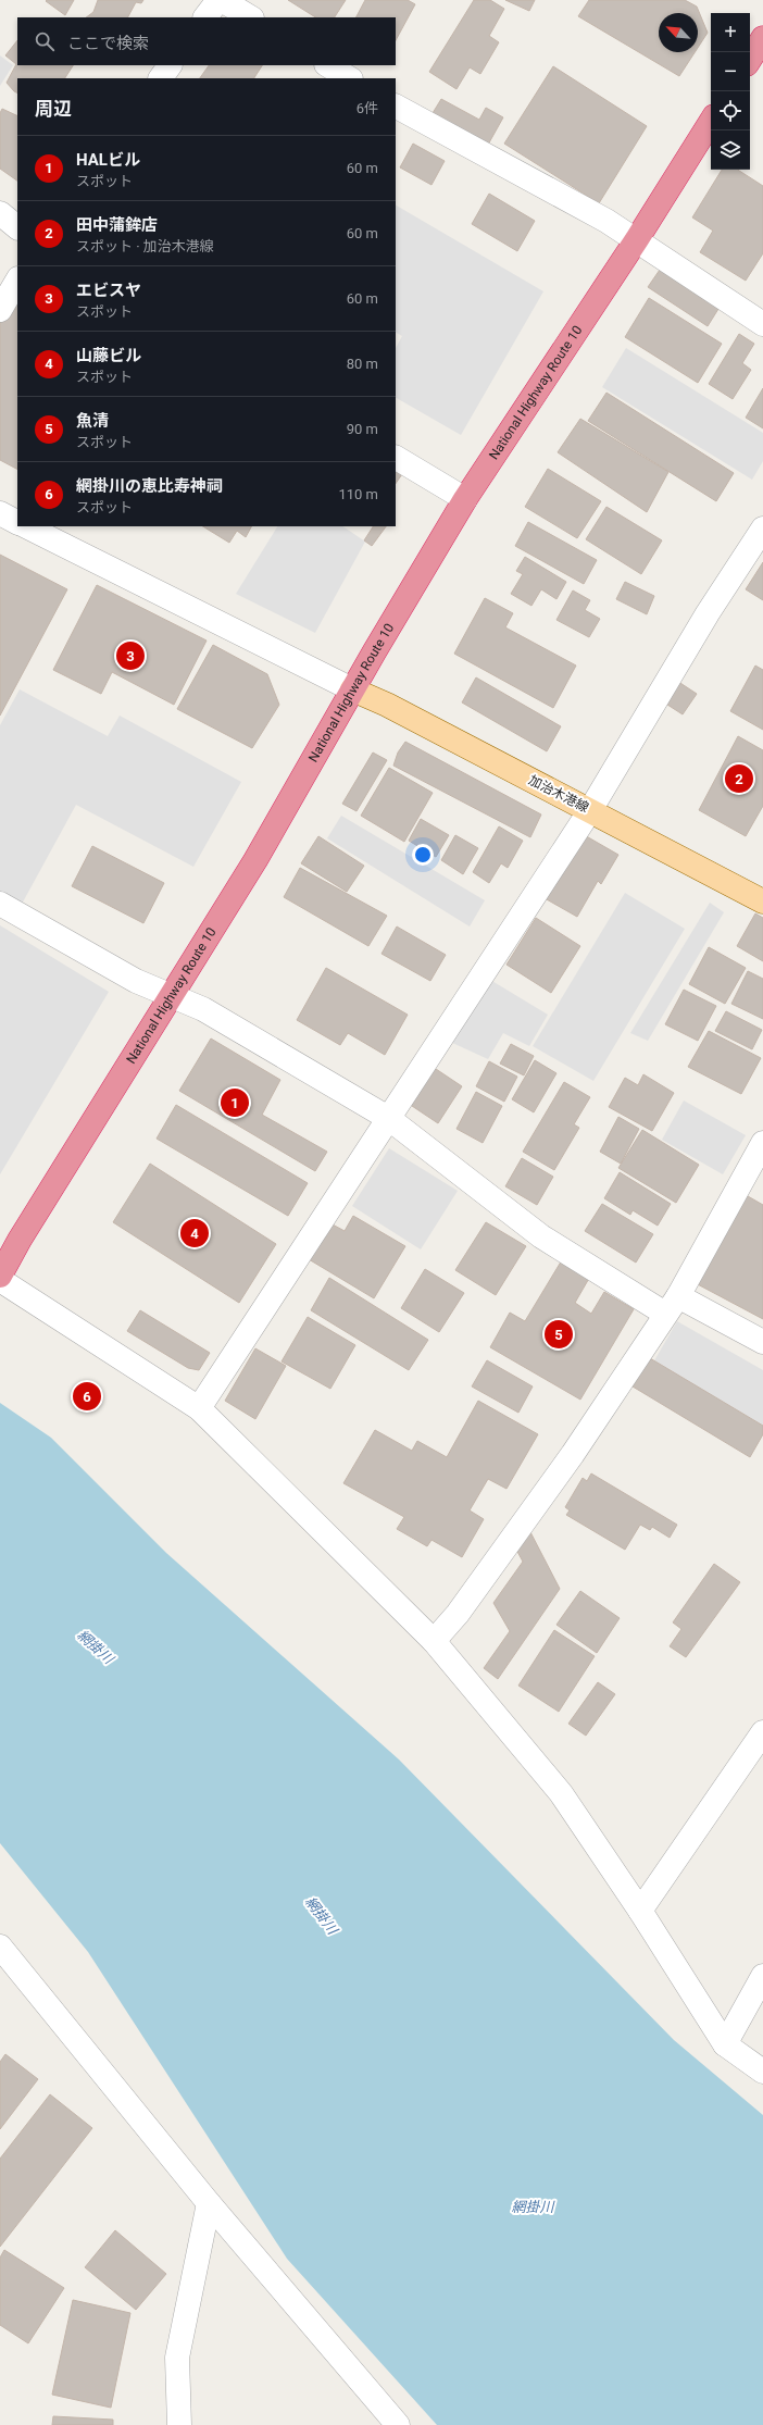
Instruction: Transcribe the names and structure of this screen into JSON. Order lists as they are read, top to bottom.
{
  "streets": {
    "highway": ["National Highway Route 10"],
    "main road": ["加治木港線"]
  },
  "crossings": [
    ["National Highway Route 10", "加治木港線"]
  ],
  "water": ["網掛川"],
  "north": "top left",
  "page": {
    "map_buttons": ["+", "−"],
    "search": "ここで検索",
    "heading": ["周辺", "6件"],
    "list": [
      {
        "mark": "1",
        "name": "HALビル",
        "note": "スポット",
        "value": "60 m"
      },
      {
        "mark": "2",
        "name": "田中蒲鉾店",
        "note": "スポット · 加治木港線",
        "value": "60 m"
      },
      {
        "mark": "3",
        "name": "エビスヤ",
        "note": "スポット",
        "value": "60 m"
      },
      {
        "mark": "4",
        "name": "山藤ビル",
        "note": "スポット",
        "value": "80 m"
      },
      {
        "mark": "5",
        "name": "魚清",
        "note": "スポット",
        "value": "90 m"
      },
      {
        "mark": "6",
        "name": "網掛川の恵比寿神祠",
        "note": "スポット",
        "value": "110 m"
      }
    ],
    "pins": [
      "3",
      "2",
      "1",
      "4",
      "5",
      "6"
    ]
  }
}
